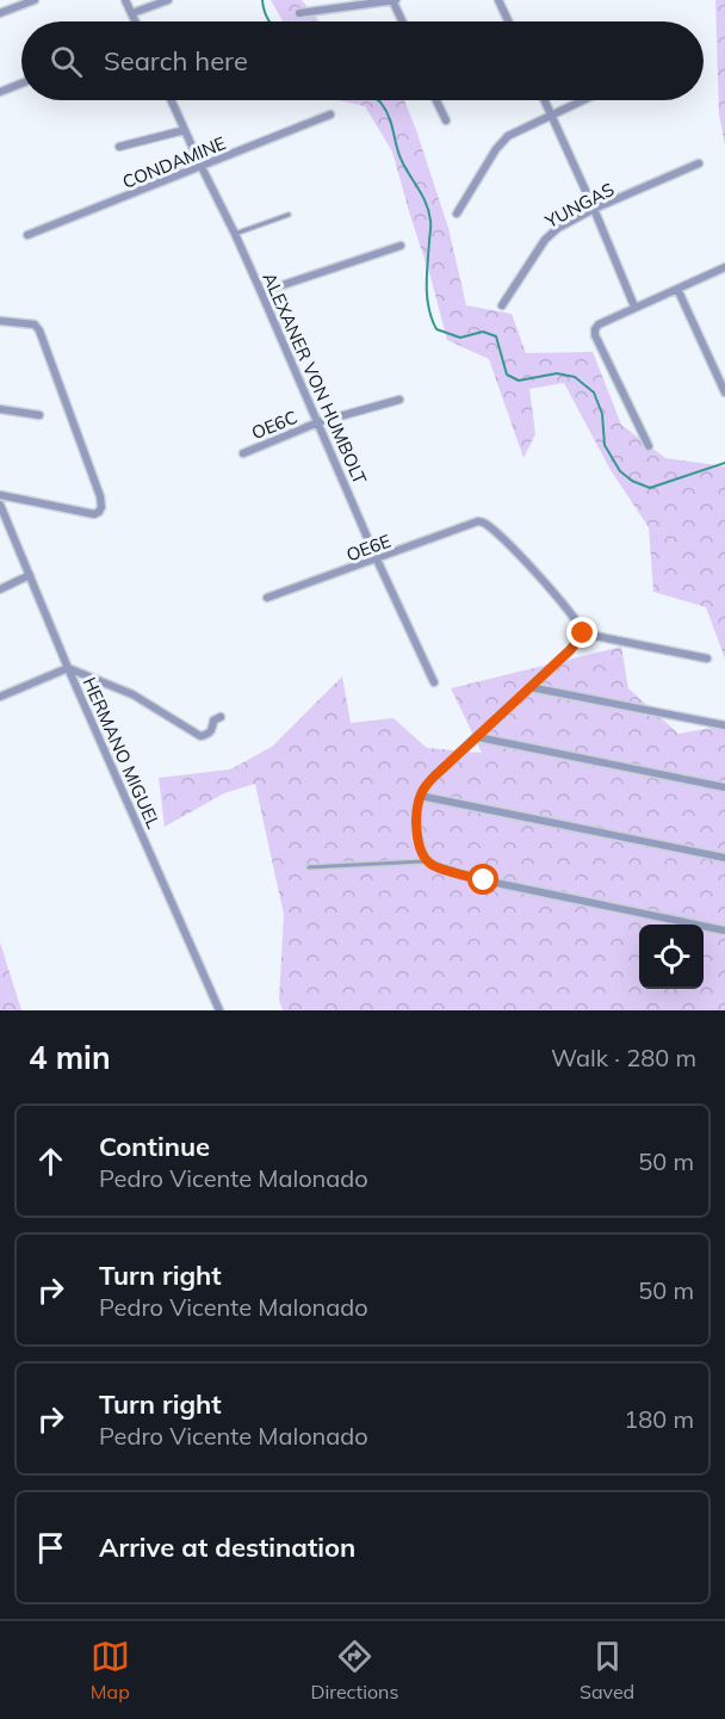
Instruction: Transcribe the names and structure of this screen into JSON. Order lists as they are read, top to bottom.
{
  "streets": {
    "street": [
      "CONDAMINE",
      "YUNGAS",
      "ALEXANER VON HUMBOLT",
      "OE6C",
      "OE6E",
      "HERMANO MIGUEL"
    ]
  },
  "crossings": [
    ["CONDAMINE", "ALEXANER VON HUMBOLT"],
    ["ALEXANER VON HUMBOLT", "OE6C"],
    ["ALEXANER VON HUMBOLT", "OE6E"]
  ],
  "page": {
    "search": "Search here",
    "heading": ["4 min", "Walk · 280 m"],
    "list": [
      ["Continue", "Pedro Vicente Malonado", "50 m"],
      ["Turn right", "Pedro Vicente Malonado", "50 m"],
      ["Turn right", "Pedro Vicente Malonado", "180 m"],
      "Arrive at destination"
    ],
    "nav": ["Map", "Directions", "Saved"]
  }
}
